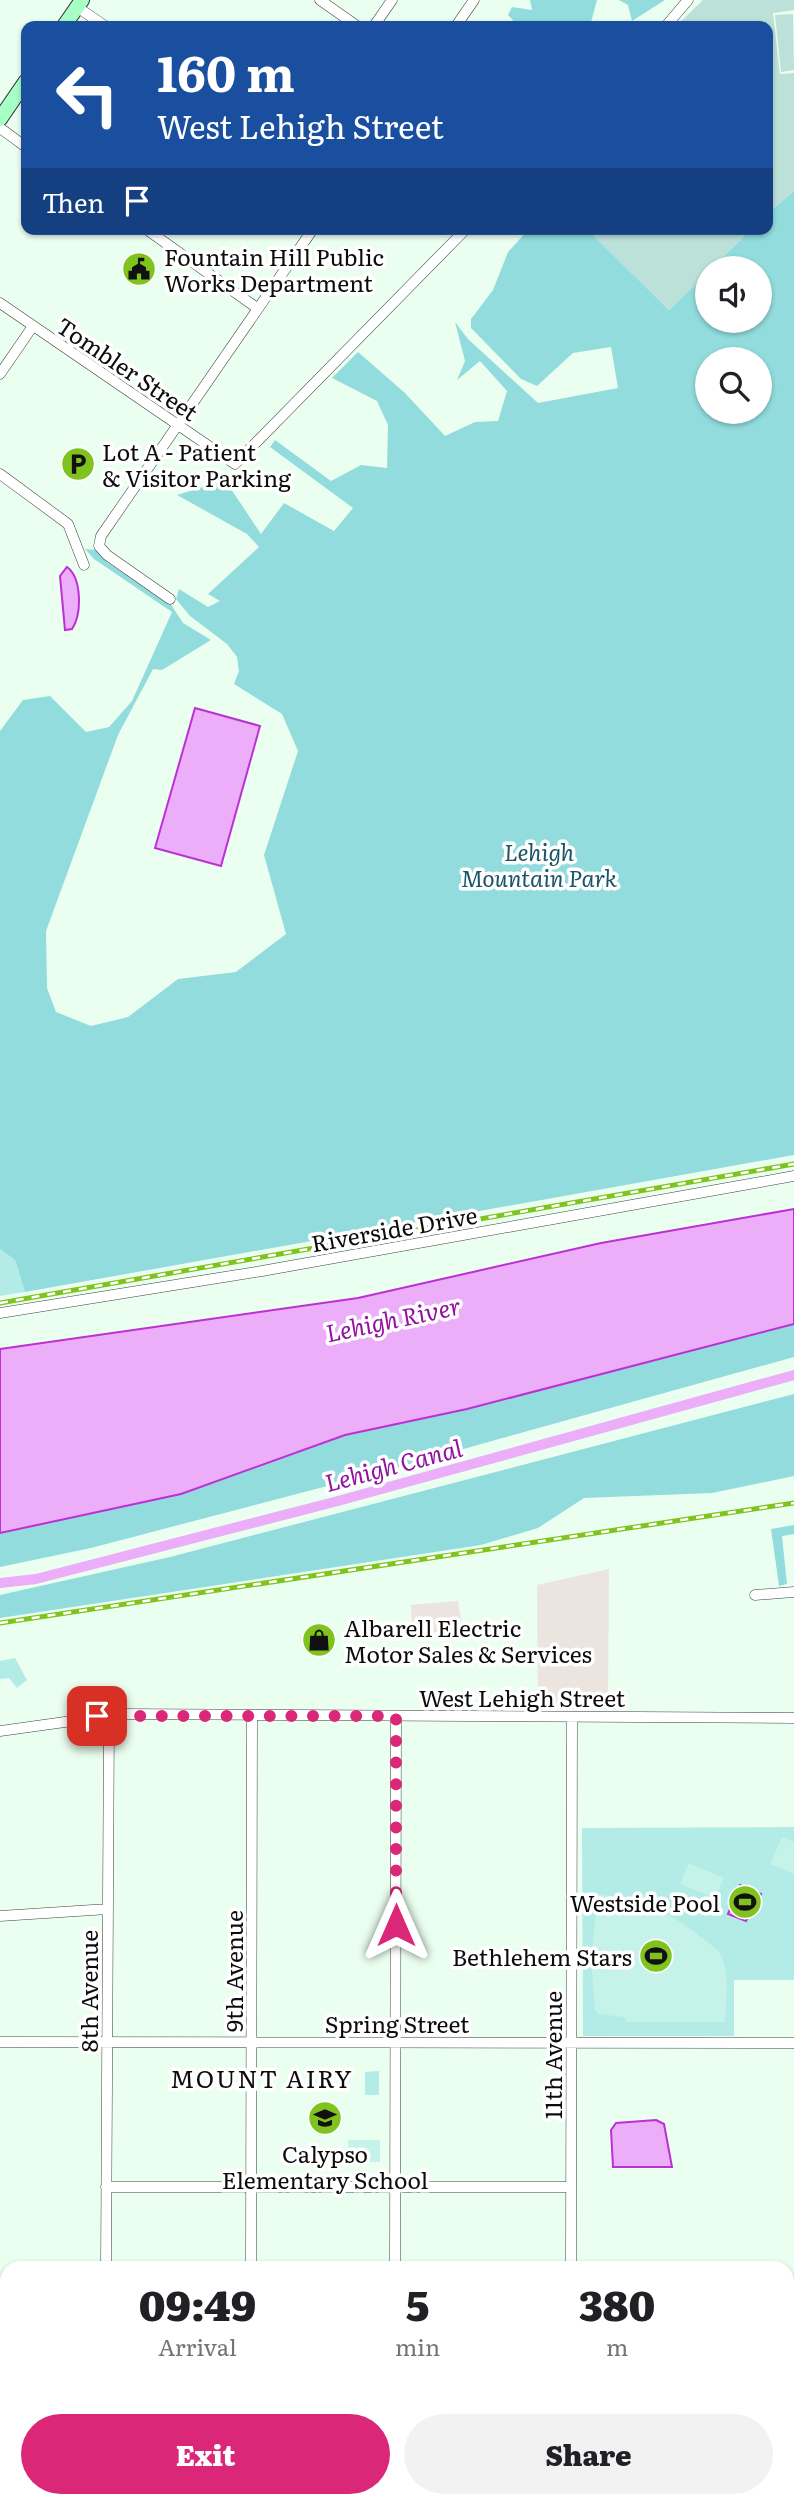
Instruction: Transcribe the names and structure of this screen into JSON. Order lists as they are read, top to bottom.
{
  "streets": {
    "street": [
      "Tombler Street",
      "Riverside Drive",
      "West Lehigh Street",
      "9th Avenue",
      "8th Avenue",
      "Spring Street",
      "11th Avenue"
    ]
  },
  "crossings": [
    ["West Lehigh Street", "9th Avenue"],
    ["West Lehigh Street", "8th Avenue"],
    ["West Lehigh Street", "11th Avenue"],
    ["9th Avenue", "Spring Street"],
    ["8th Avenue", "Spring Street"],
    ["Spring Street", "11th Avenue"]
  ],
  "districts": ["MOUNT AIRY"],
  "water": ["Lehigh River", "Lehigh Canal"],
  "parks": ["Lehigh Mountain Park"],
  "places": {
    "public building": ["Fountain Hill Public Works Department"],
    "parking": ["Lot A - Patient & Visitor Parking"],
    "shop": ["Albarell Electric Motor Sales & Services"],
    "sports": ["Westside Pool", "Bethlehem Stars"],
    "school or university": ["Calypso Elementary School"]
  },
  "page": {
    "turn": ["160 m", "West Lehigh Street"],
    "then": "Then",
    "eta": [
      "09:49",
      "Arrival",
      "5",
      "min",
      "380",
      "m"
    ],
    "buttons": ["Exit", "Share"]
  }
}
